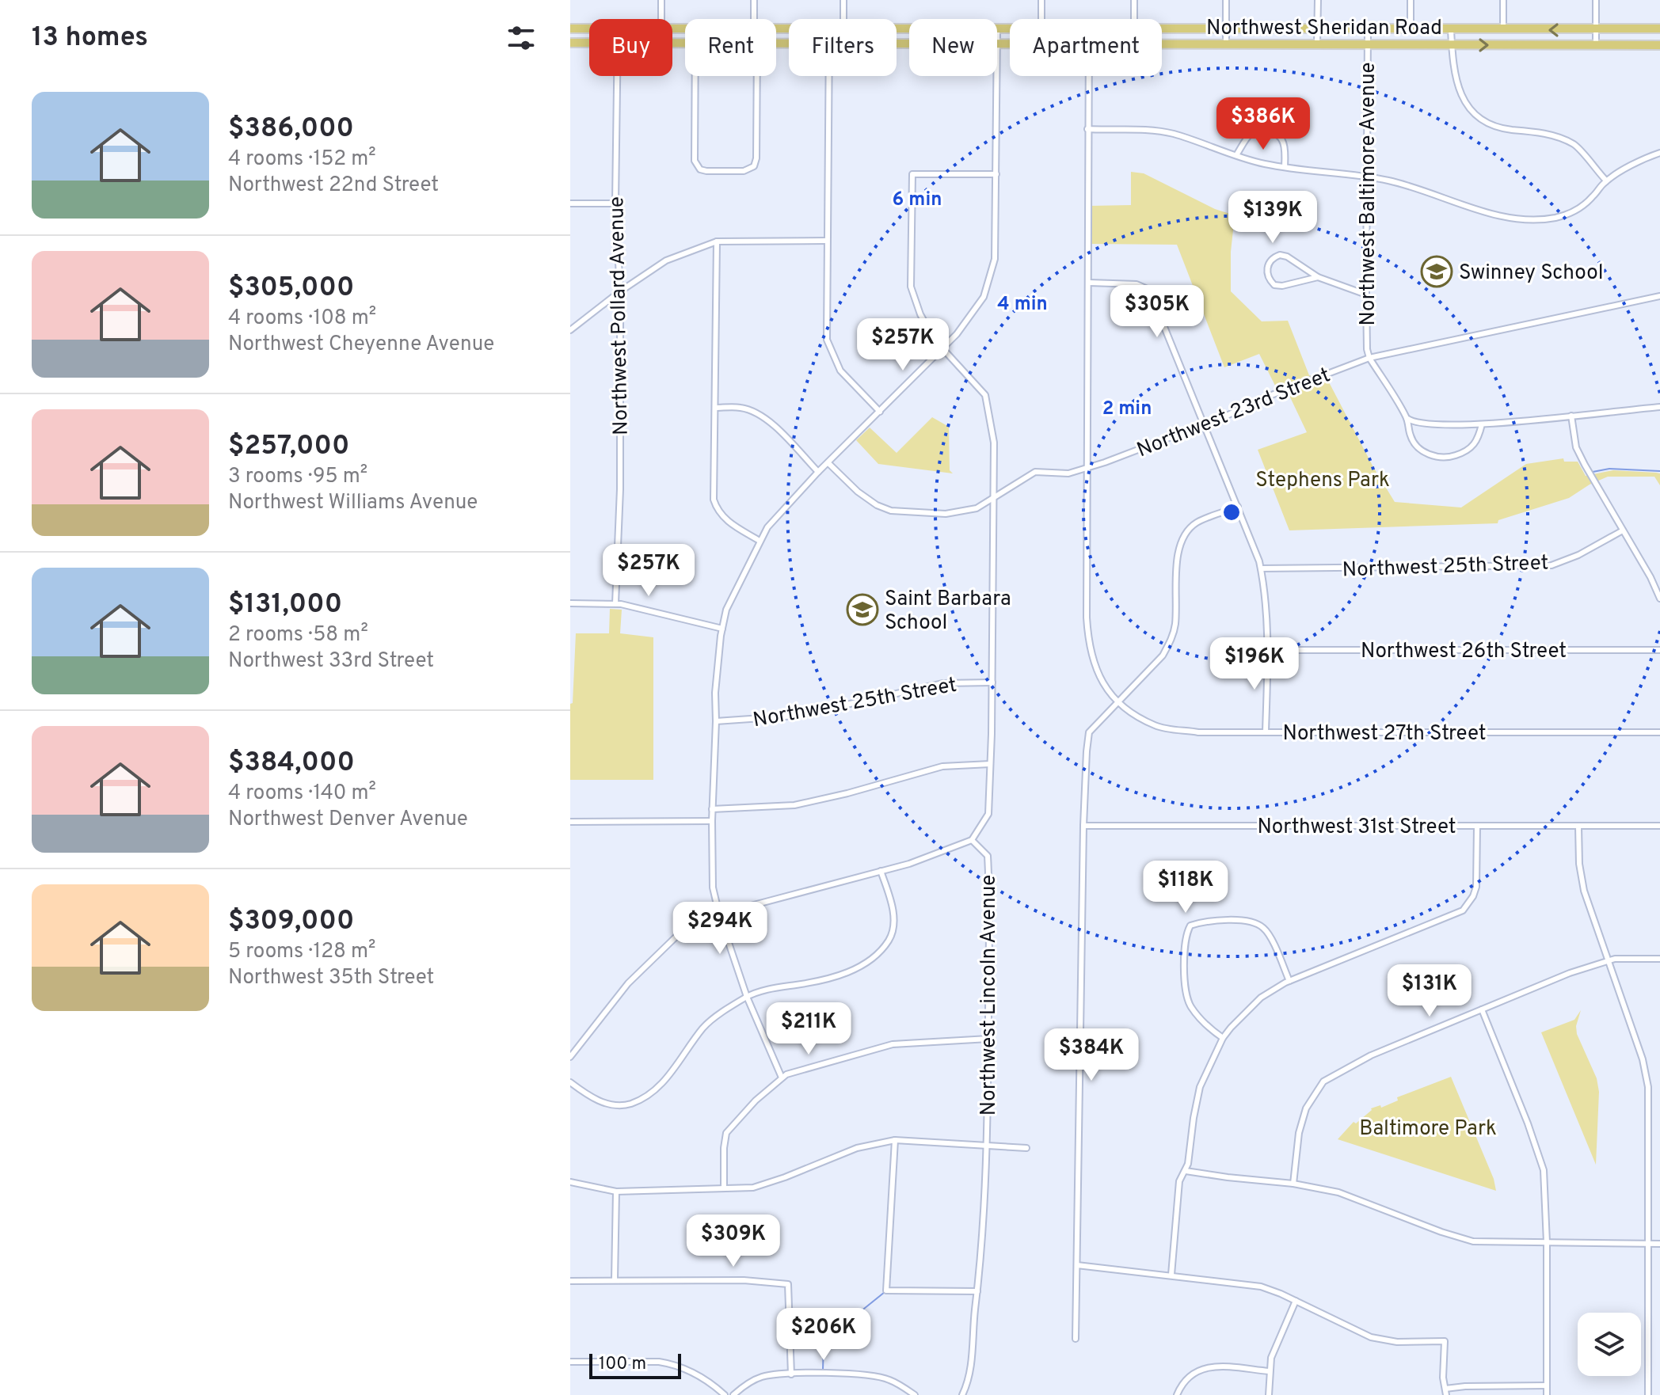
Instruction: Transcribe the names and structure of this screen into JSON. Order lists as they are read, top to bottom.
{
  "streets": {
    "main road": ["Northwest Sheridan Road"],
    "street": [
      "Northwest Baltimore Avenue",
      "Northwest Pollard Avenue",
      "Northwest 23rd Street",
      "Northwest 25th Street",
      "Northwest 26th Street",
      "Northwest 27th Street",
      "Northwest 31st Street",
      "Northwest Lincoln Avenue"
    ]
  },
  "crossings": [
    ["Northwest Sheridan Road", "Northwest Baltimore Avenue"],
    ["Northwest Baltimore Avenue", "Northwest 23rd Street"]
  ],
  "parks": ["Stephens Park", "Baltimore Park"],
  "places": {
    "school or university": ["Swinney School", "Saint Barbara School"]
  },
  "scale_bar": "100 m",
  "page": {
    "heading": "13 homes",
    "chip": [
      "Buy",
      "Rent",
      "Filters",
      "New",
      "Apartment"
    ],
    "list": [
      {
        "name": "$386,000",
        "note": "4 rooms · 152 m² · Northwest 22nd Street"
      },
      {
        "name": "$305,000",
        "note": "4 rooms · 108 m² · Northwest Cheyenne Avenue"
      },
      {
        "name": "$257,000",
        "note": "3 rooms · 95 m² · Northwest Williams Avenue"
      },
      {
        "name": "$131,000",
        "note": "2 rooms · 58 m² · Northwest 33rd Street"
      },
      {
        "name": "$384,000",
        "note": "4 rooms · 140 m² · Northwest Denver Avenue"
      },
      {
        "name": "$309,000",
        "note": "5 rooms · 128 m² · Northwest 35th Street"
      }
    ],
    "price": [
      "$386K",
      "$139K",
      "$305K",
      "$257K",
      "$257K",
      "$196K",
      "$118K",
      "$294K",
      "$131K",
      "$211K",
      "$384K",
      "$309K",
      "$206K"
    ],
    "scale": "100 m"
  },
  "rings": ["6 min", "4 min", "2 min"]
}
